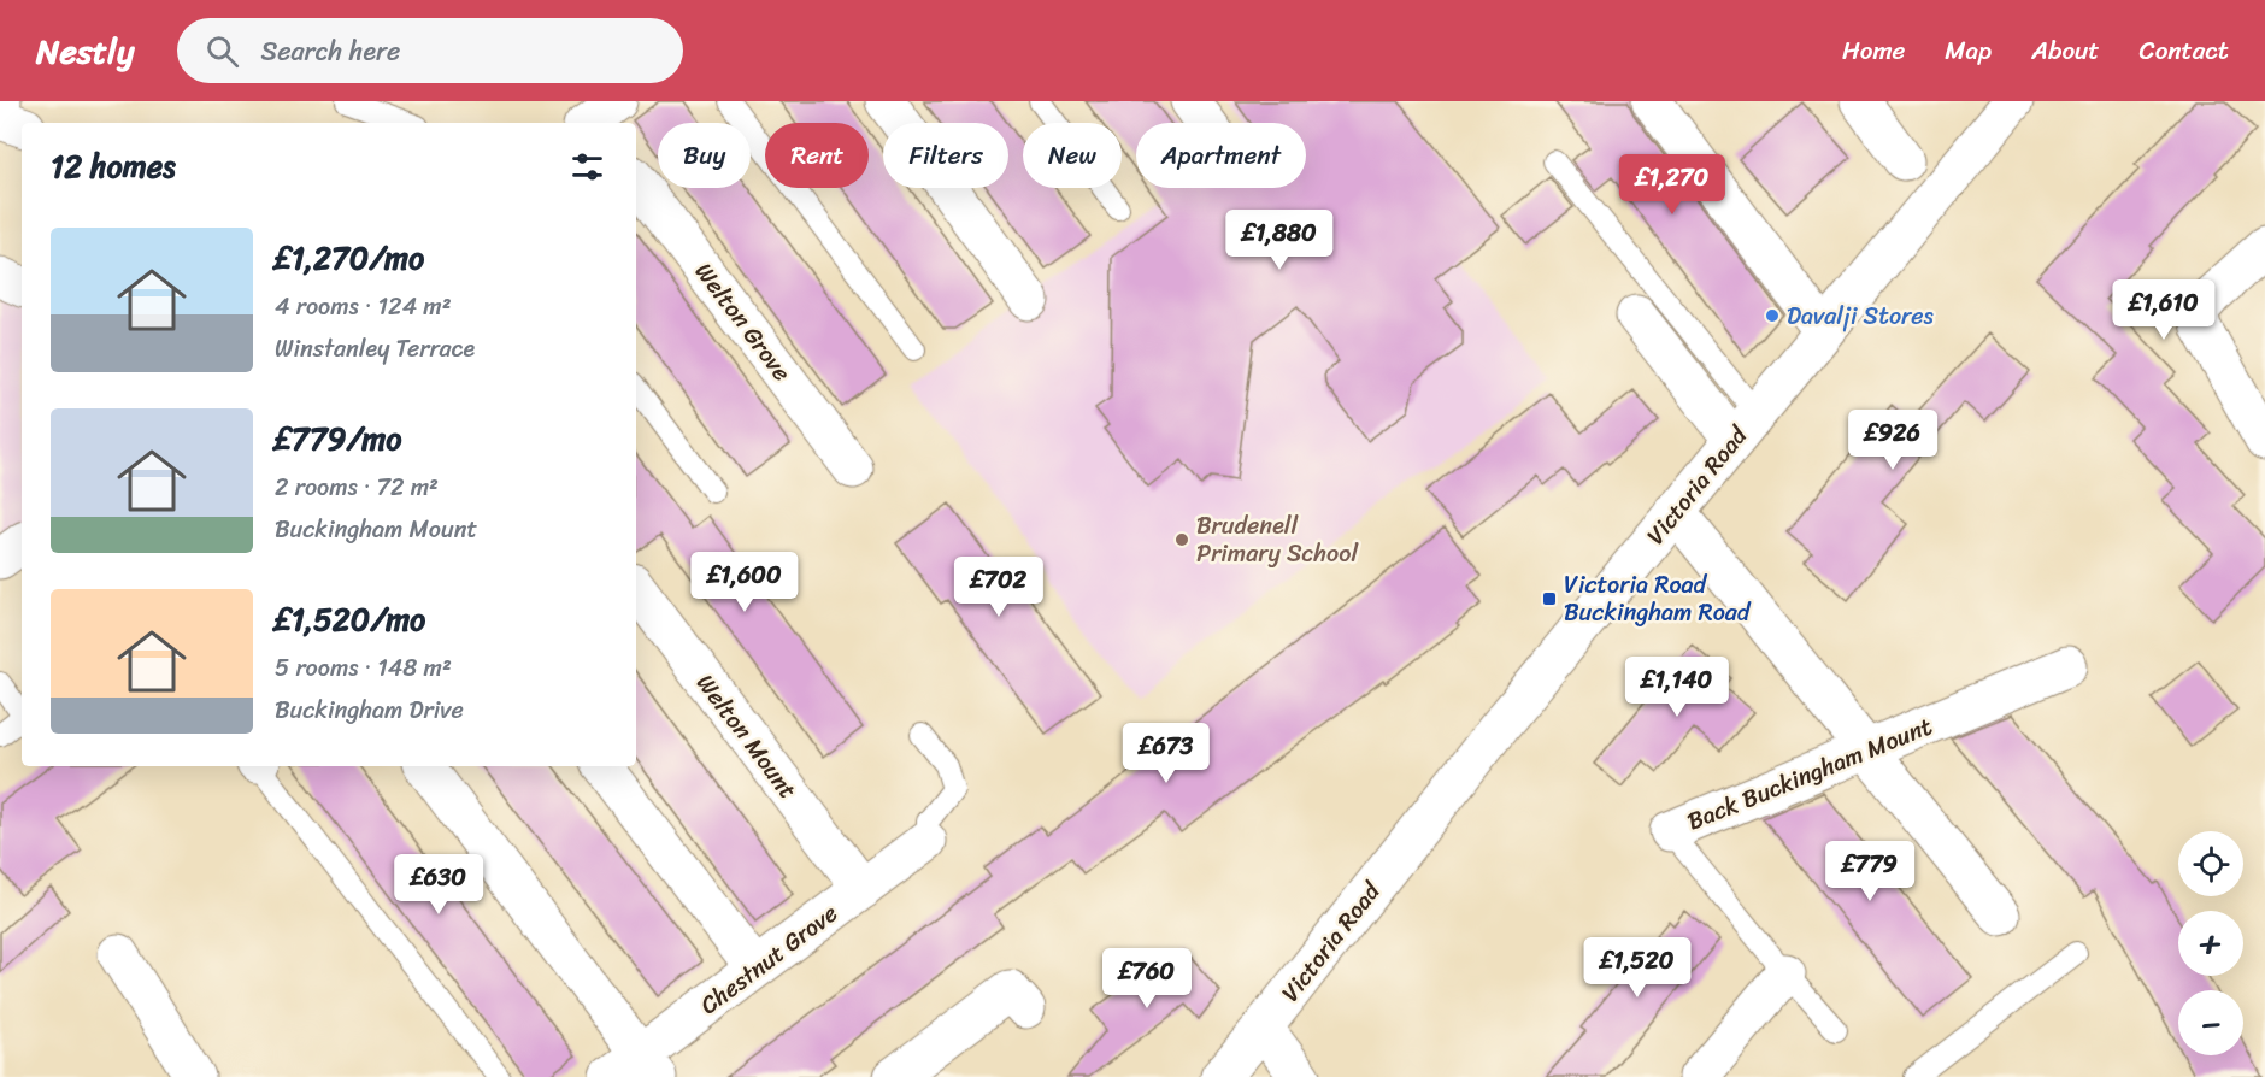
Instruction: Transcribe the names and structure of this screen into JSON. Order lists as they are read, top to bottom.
{
  "streets": {
    "street": [
      "Welton Grove",
      "Victoria Road",
      "Welton Mount",
      "Back Buckingham Mount",
      "Chestnut Grove"
    ]
  },
  "crossings": [
    ["Welton Mount", "Chestnut Grove"]
  ],
  "places": {
    "other": ["Davalji Stores", "Brudenell Primary School"],
    "transit": ["Victoria Road Buckingham Road"]
  },
  "page": {
    "header": "Nestly",
    "search": "Search here",
    "nav": [
      "Home",
      "Map",
      "About",
      "Contact"
    ],
    "chip": [
      "Buy",
      "Rent",
      "Filters",
      "New",
      "Apartment"
    ],
    "heading": "12 homes",
    "price": [
      "£1,270",
      "£1,880",
      "£1,610",
      "£926",
      "£1,600",
      "£702",
      "£1,140",
      "£673",
      "£779",
      "£630",
      "£1,520",
      "£760"
    ],
    "list": [
      {
        "name": "£1,270/mo",
        "note": "4 rooms · 124 m² · Winstanley Terrace"
      },
      {
        "name": "£779/mo",
        "note": "2 rooms · 72 m² · Buckingham Mount"
      },
      {
        "name": "£1,520/mo",
        "note": "5 rooms · 148 m² · Buckingham Drive"
      }
    ],
    "map_buttons": ["+", "−"]
  }
}
